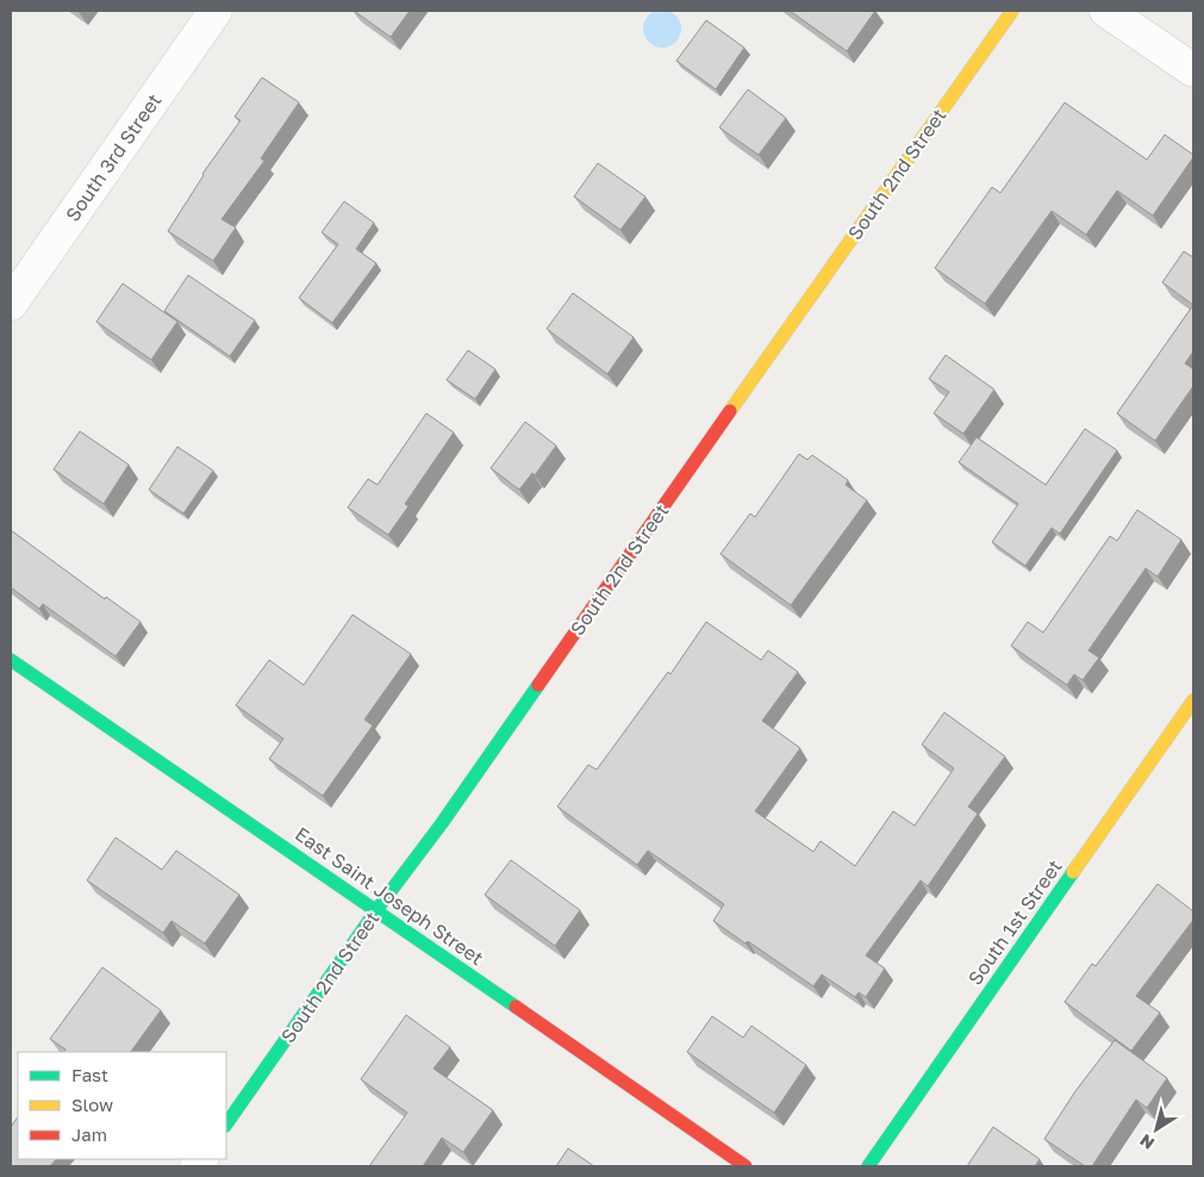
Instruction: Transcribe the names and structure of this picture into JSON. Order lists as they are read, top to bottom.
{
  "streets": {
    "street": [
      "South 3rd Street",
      "South 2nd Street",
      "East Saint Joseph Street",
      "South 1st Street"
    ]
  },
  "crossings": [
    ["South 2nd Street", "East Saint Joseph Street"]
  ],
  "legend": ["Fast", "Slow", "Jam"],
  "north": "bottom left"
}
